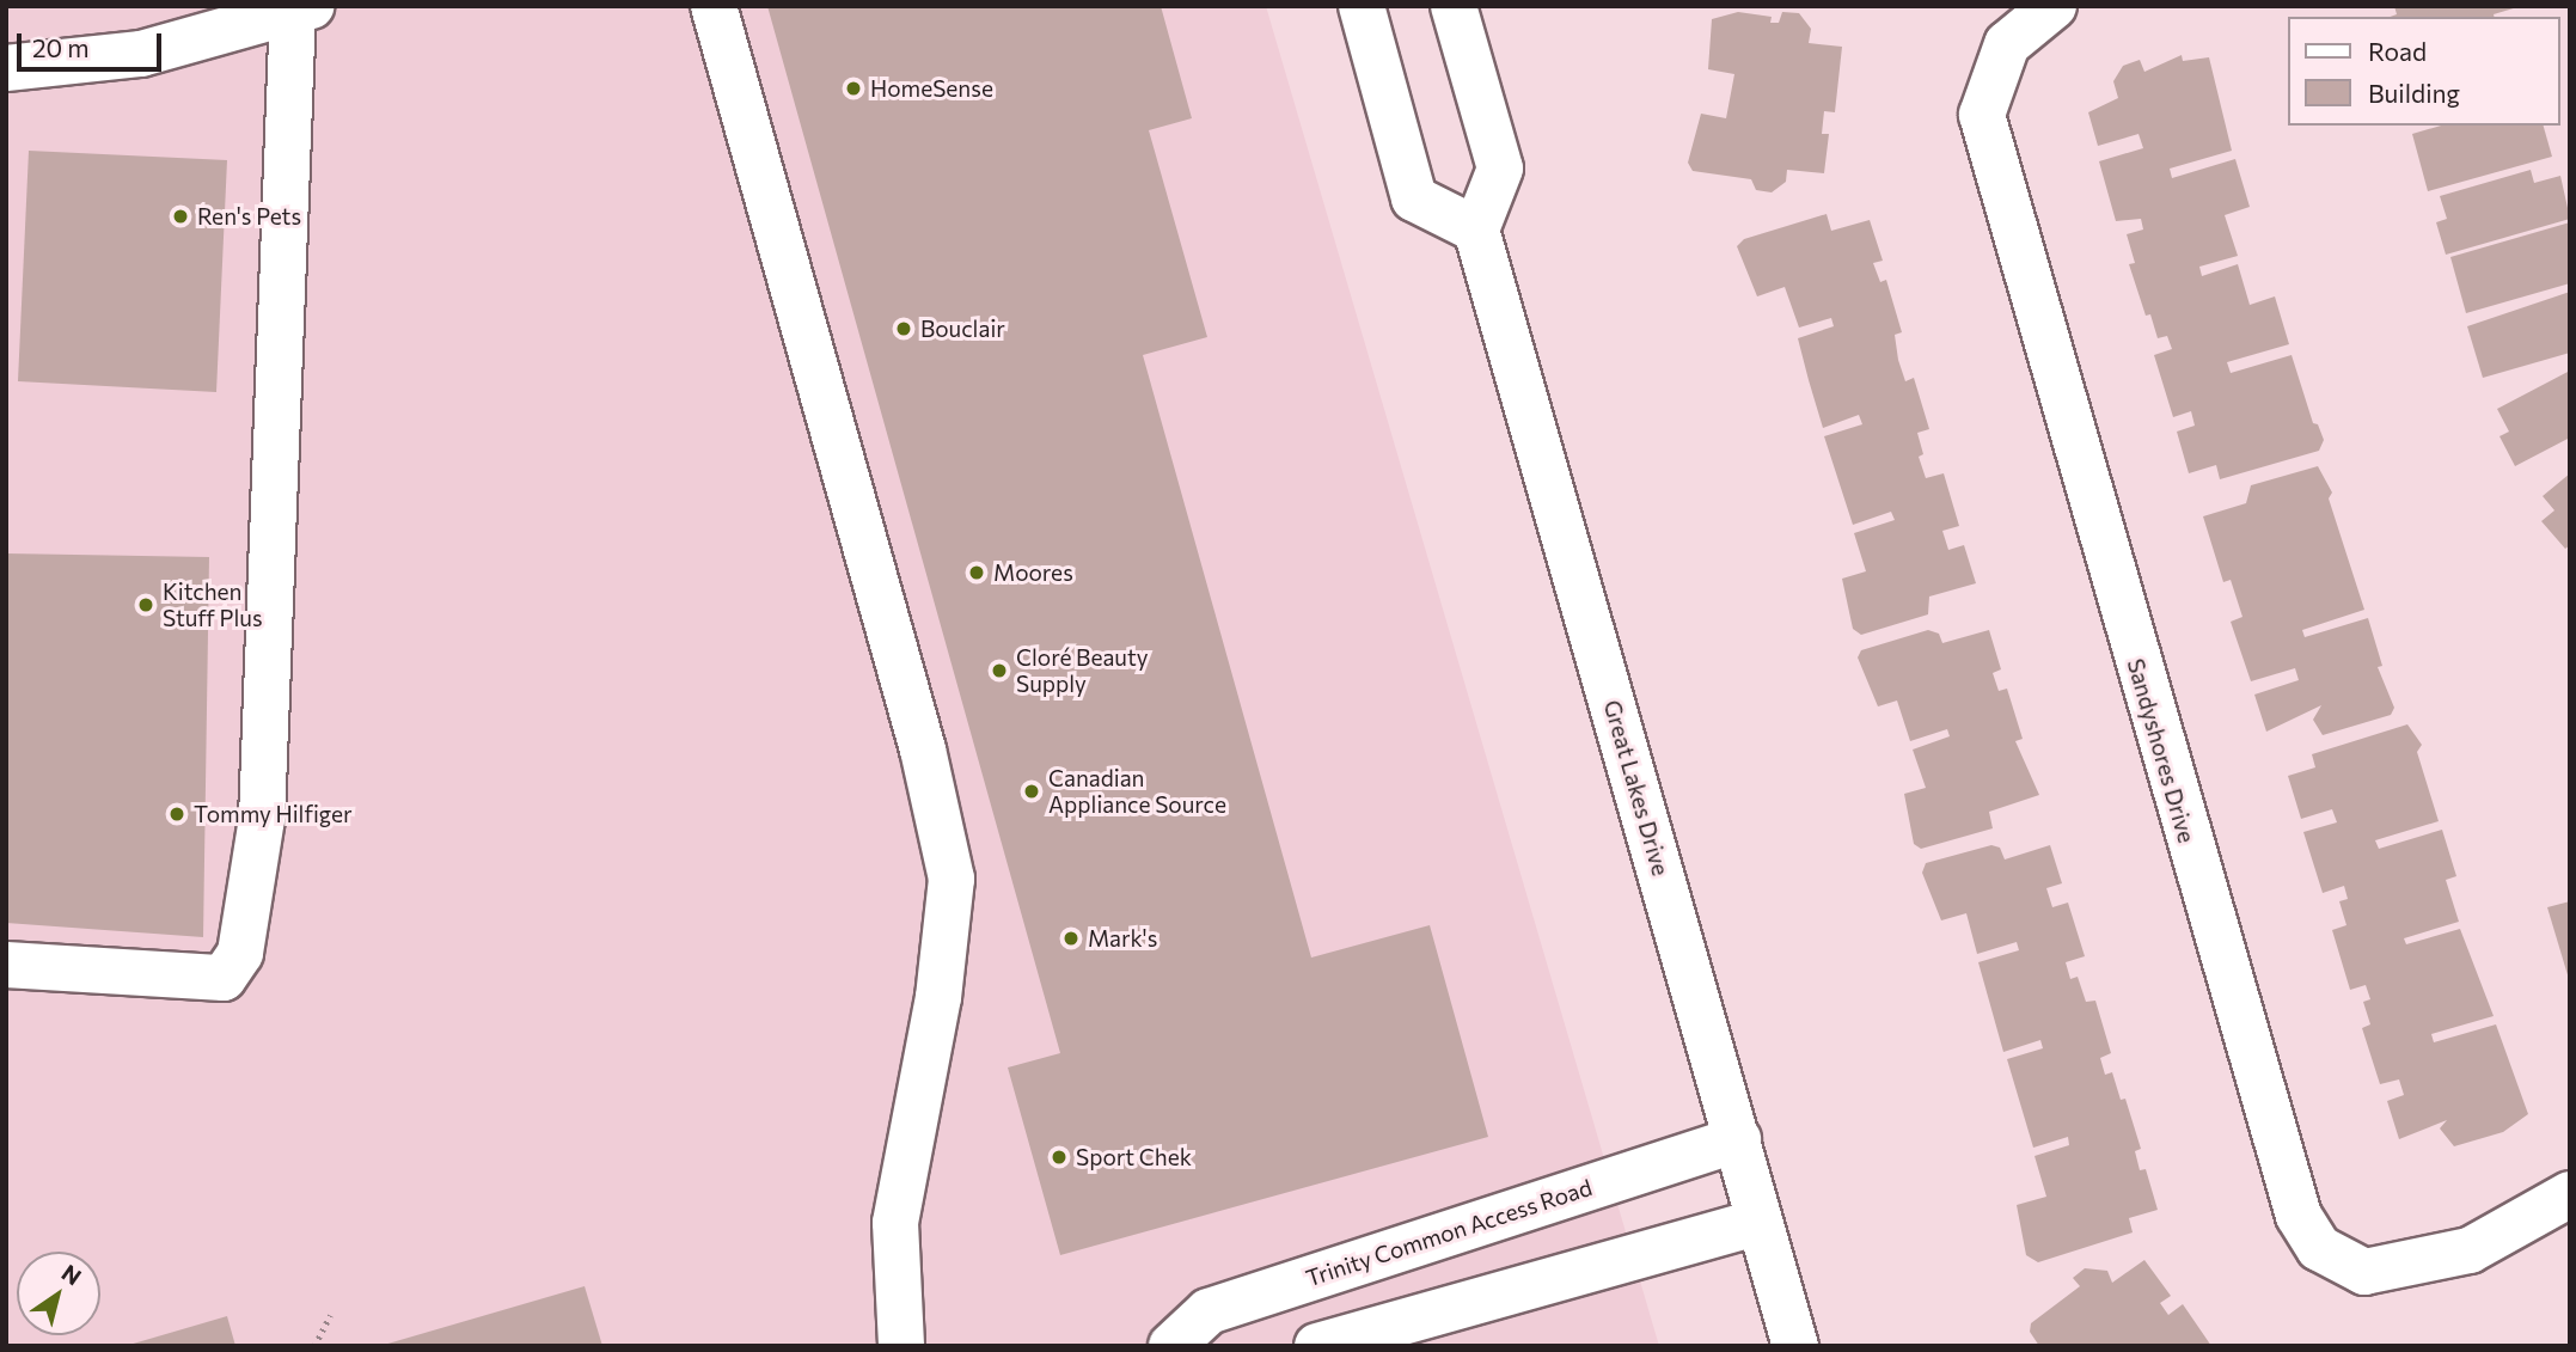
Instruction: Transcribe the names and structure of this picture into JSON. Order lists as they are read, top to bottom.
{
  "streets": {
    "street": ["Sandyshores Drive", "Great Lakes Drive", "Trinity Common Access Road"]
  },
  "crossings": [
    ["Great Lakes Drive", "Trinity Common Access Road"]
  ],
  "places": [
    "HomeSense",
    "Ren's Pets",
    "Bouclair",
    "Moores",
    "Kitchen Stuff Plus",
    "Cloré Beauty Supply",
    "Canadian Appliance Source",
    "Tommy Hilfiger",
    "Mark's",
    "Sport Chek"
  ],
  "legend": ["Road", "Building"],
  "scale_bar": "20 m",
  "north": "top right"
}
